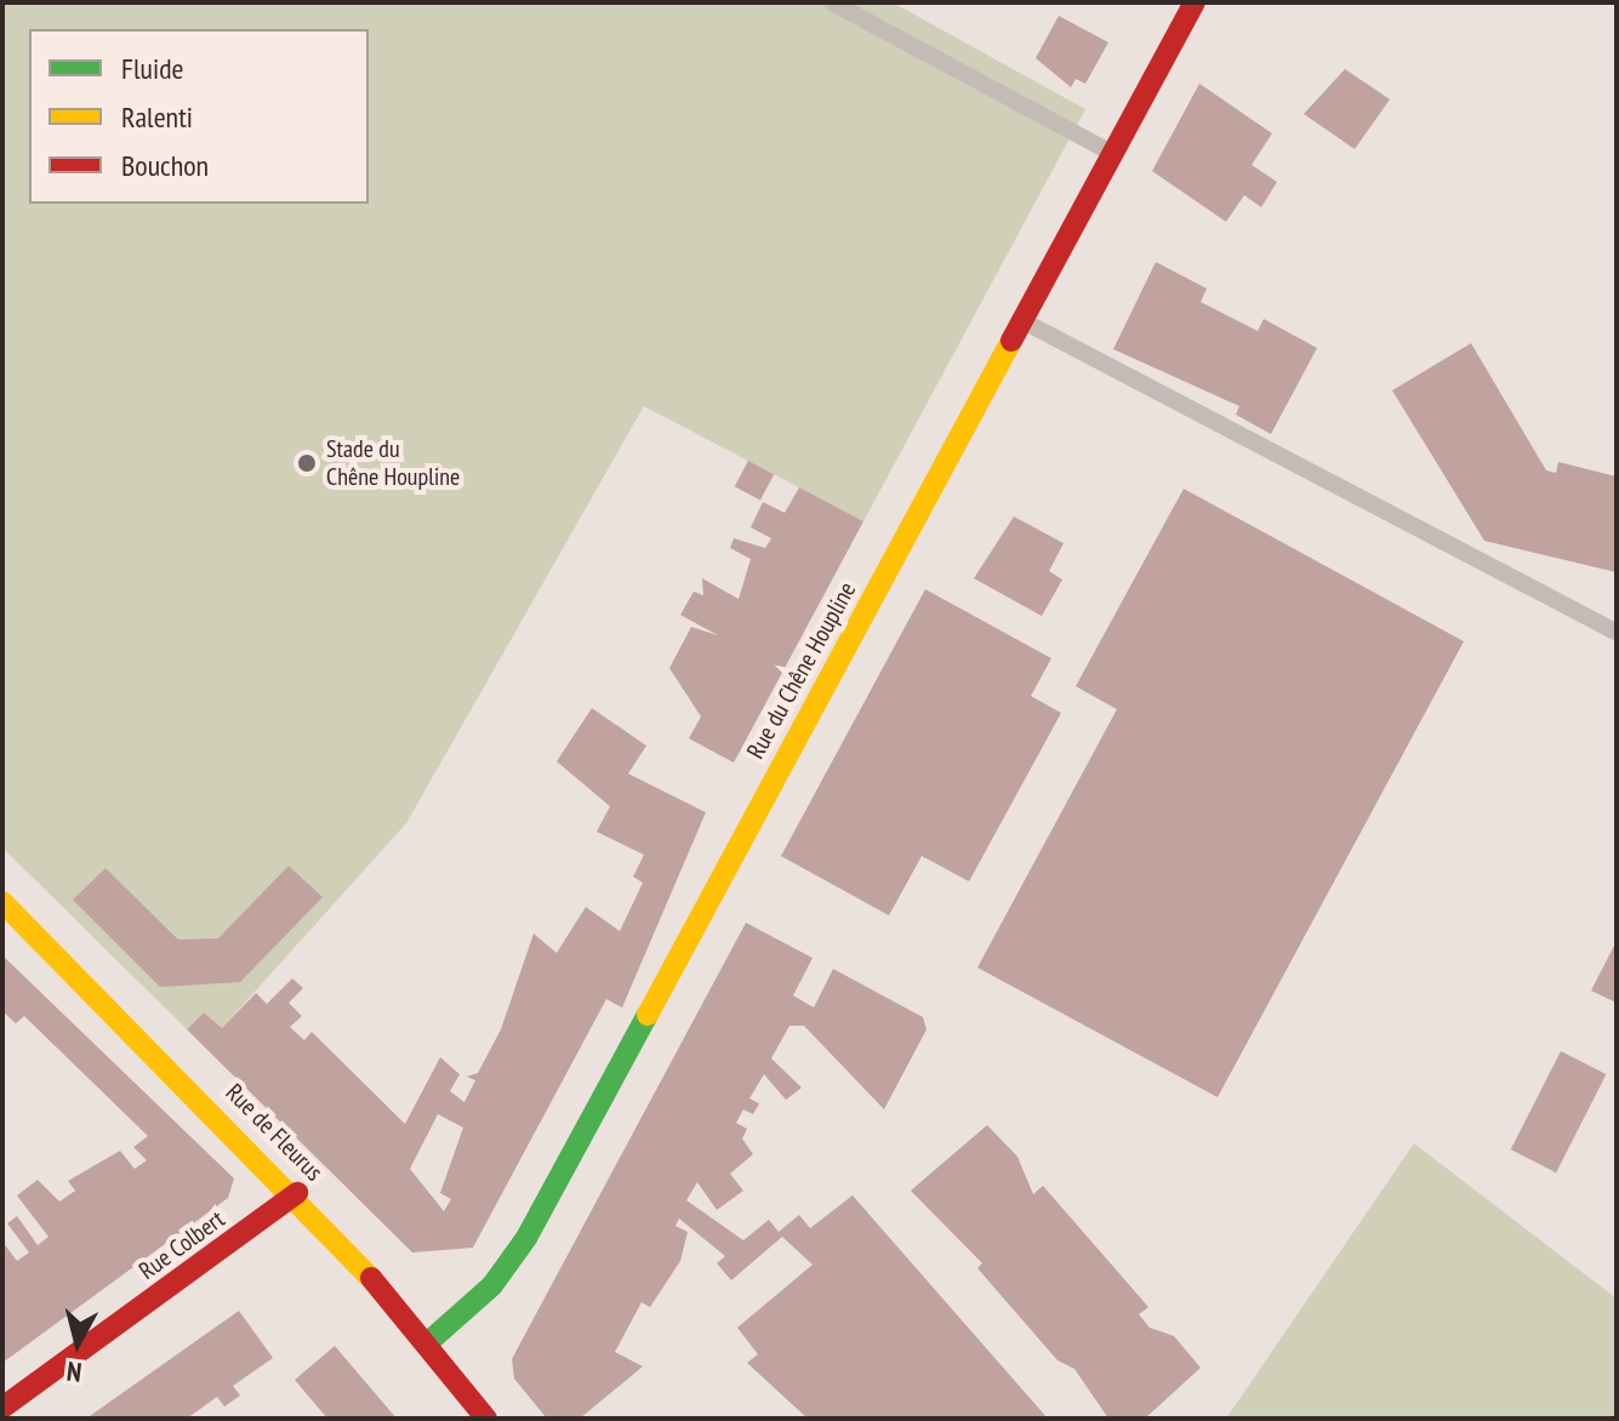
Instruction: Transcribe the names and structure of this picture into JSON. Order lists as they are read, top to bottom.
{
  "streets": {
    "street": ["Rue du Chêne Houpline", "Rue de Fleurus", "Rue Colbert"]
  },
  "crossings": [
    ["Rue du Chêne Houpline", "Rue de Fleurus"],
    ["Rue de Fleurus", "Rue Colbert"]
  ],
  "places": ["Stade du Chêne Houpline"],
  "legend": ["Fluide", "Ralenti", "Bouchon"],
  "north": "bottom"
}
